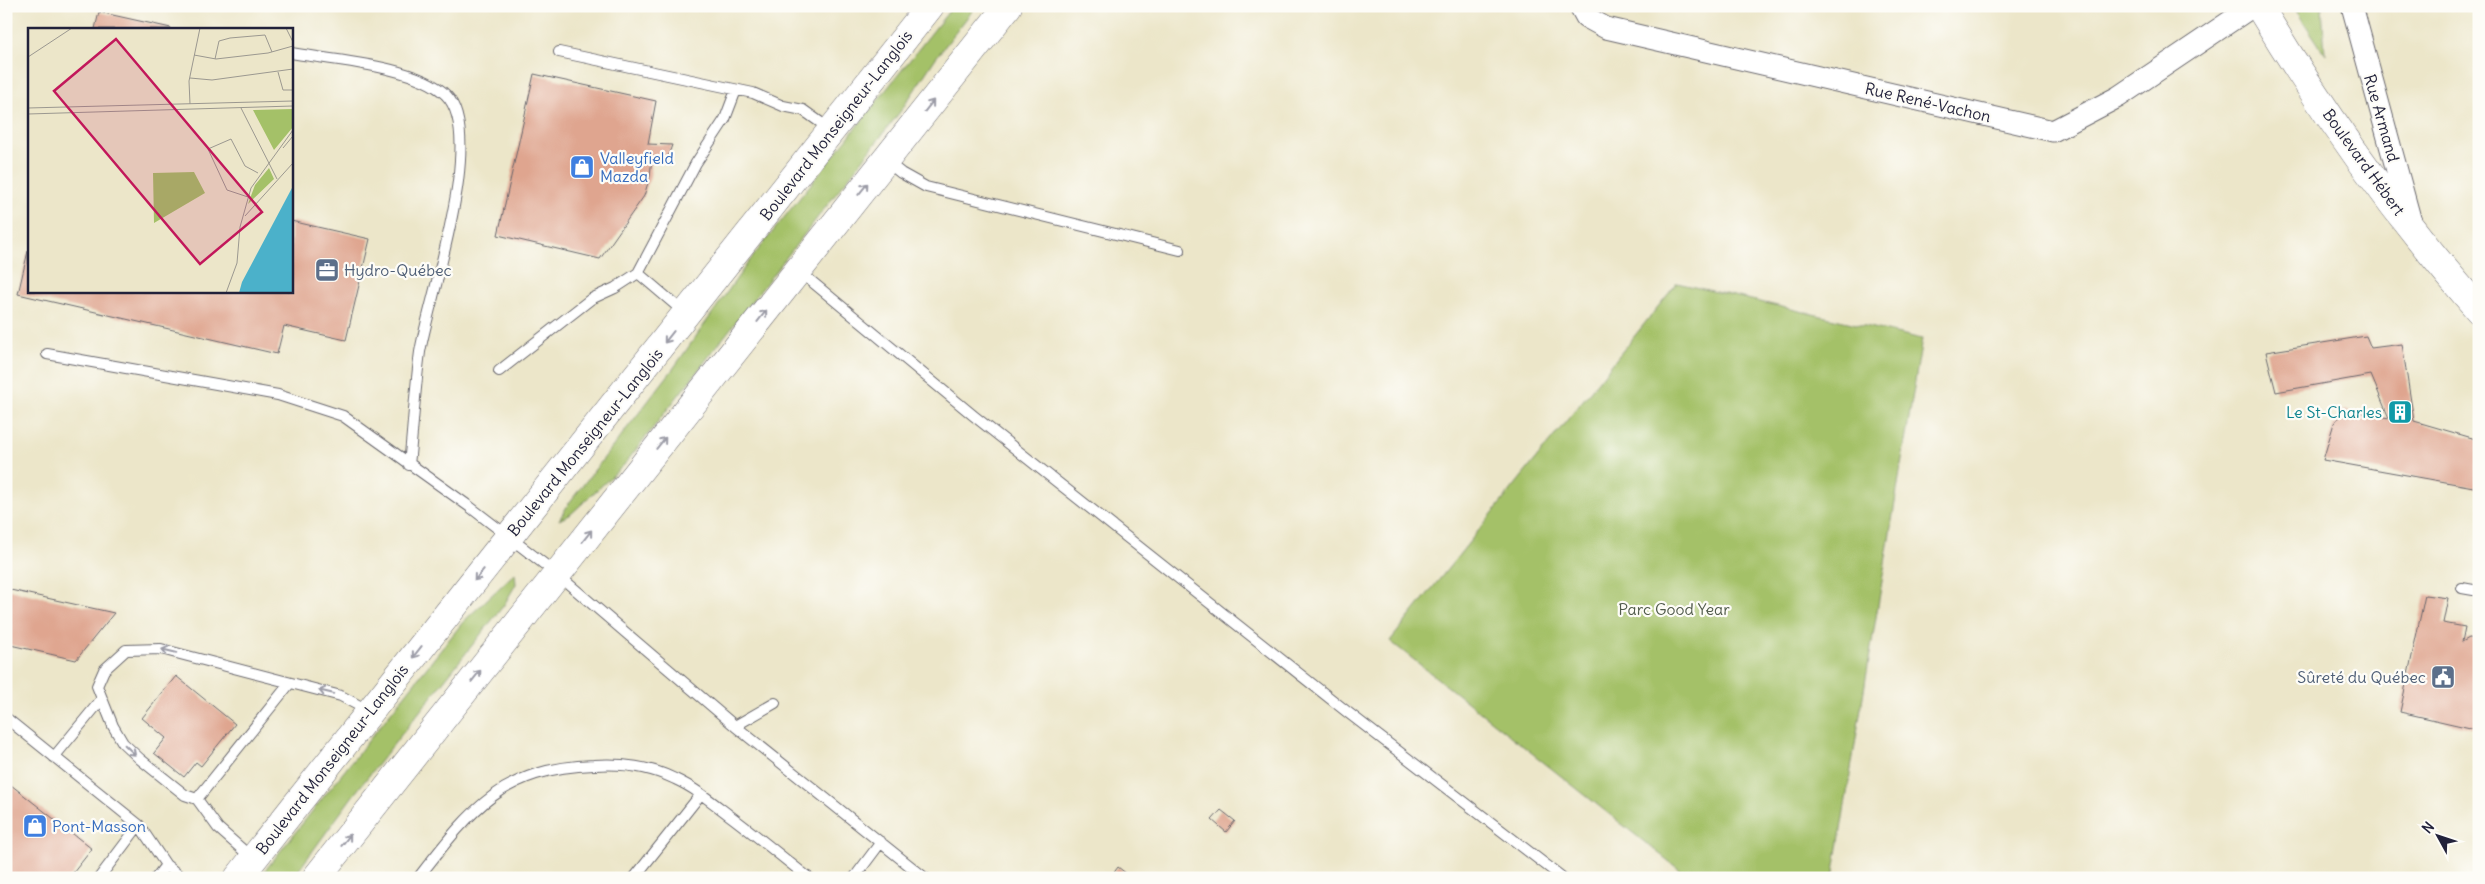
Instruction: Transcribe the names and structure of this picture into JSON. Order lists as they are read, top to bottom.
{
  "streets": {
    "main road": ["Boulevard Monseigneur-Langlois", "Boulevard Hébert"],
    "street": ["Rue René-Vachon", "Rue Armand"]
  },
  "crossings": [
    ["Rue Armand", "Boulevard Hébert"]
  ],
  "parks": ["Parc Good Year"],
  "places": {
    "shop": ["Valleyfield Mazda", "Pont-Masson"],
    "office": ["Hydro-Québec"],
    "building": ["Le St-Charles"],
    "public building": ["Sûreté du Québec"]
  },
  "north": "top left"
}
